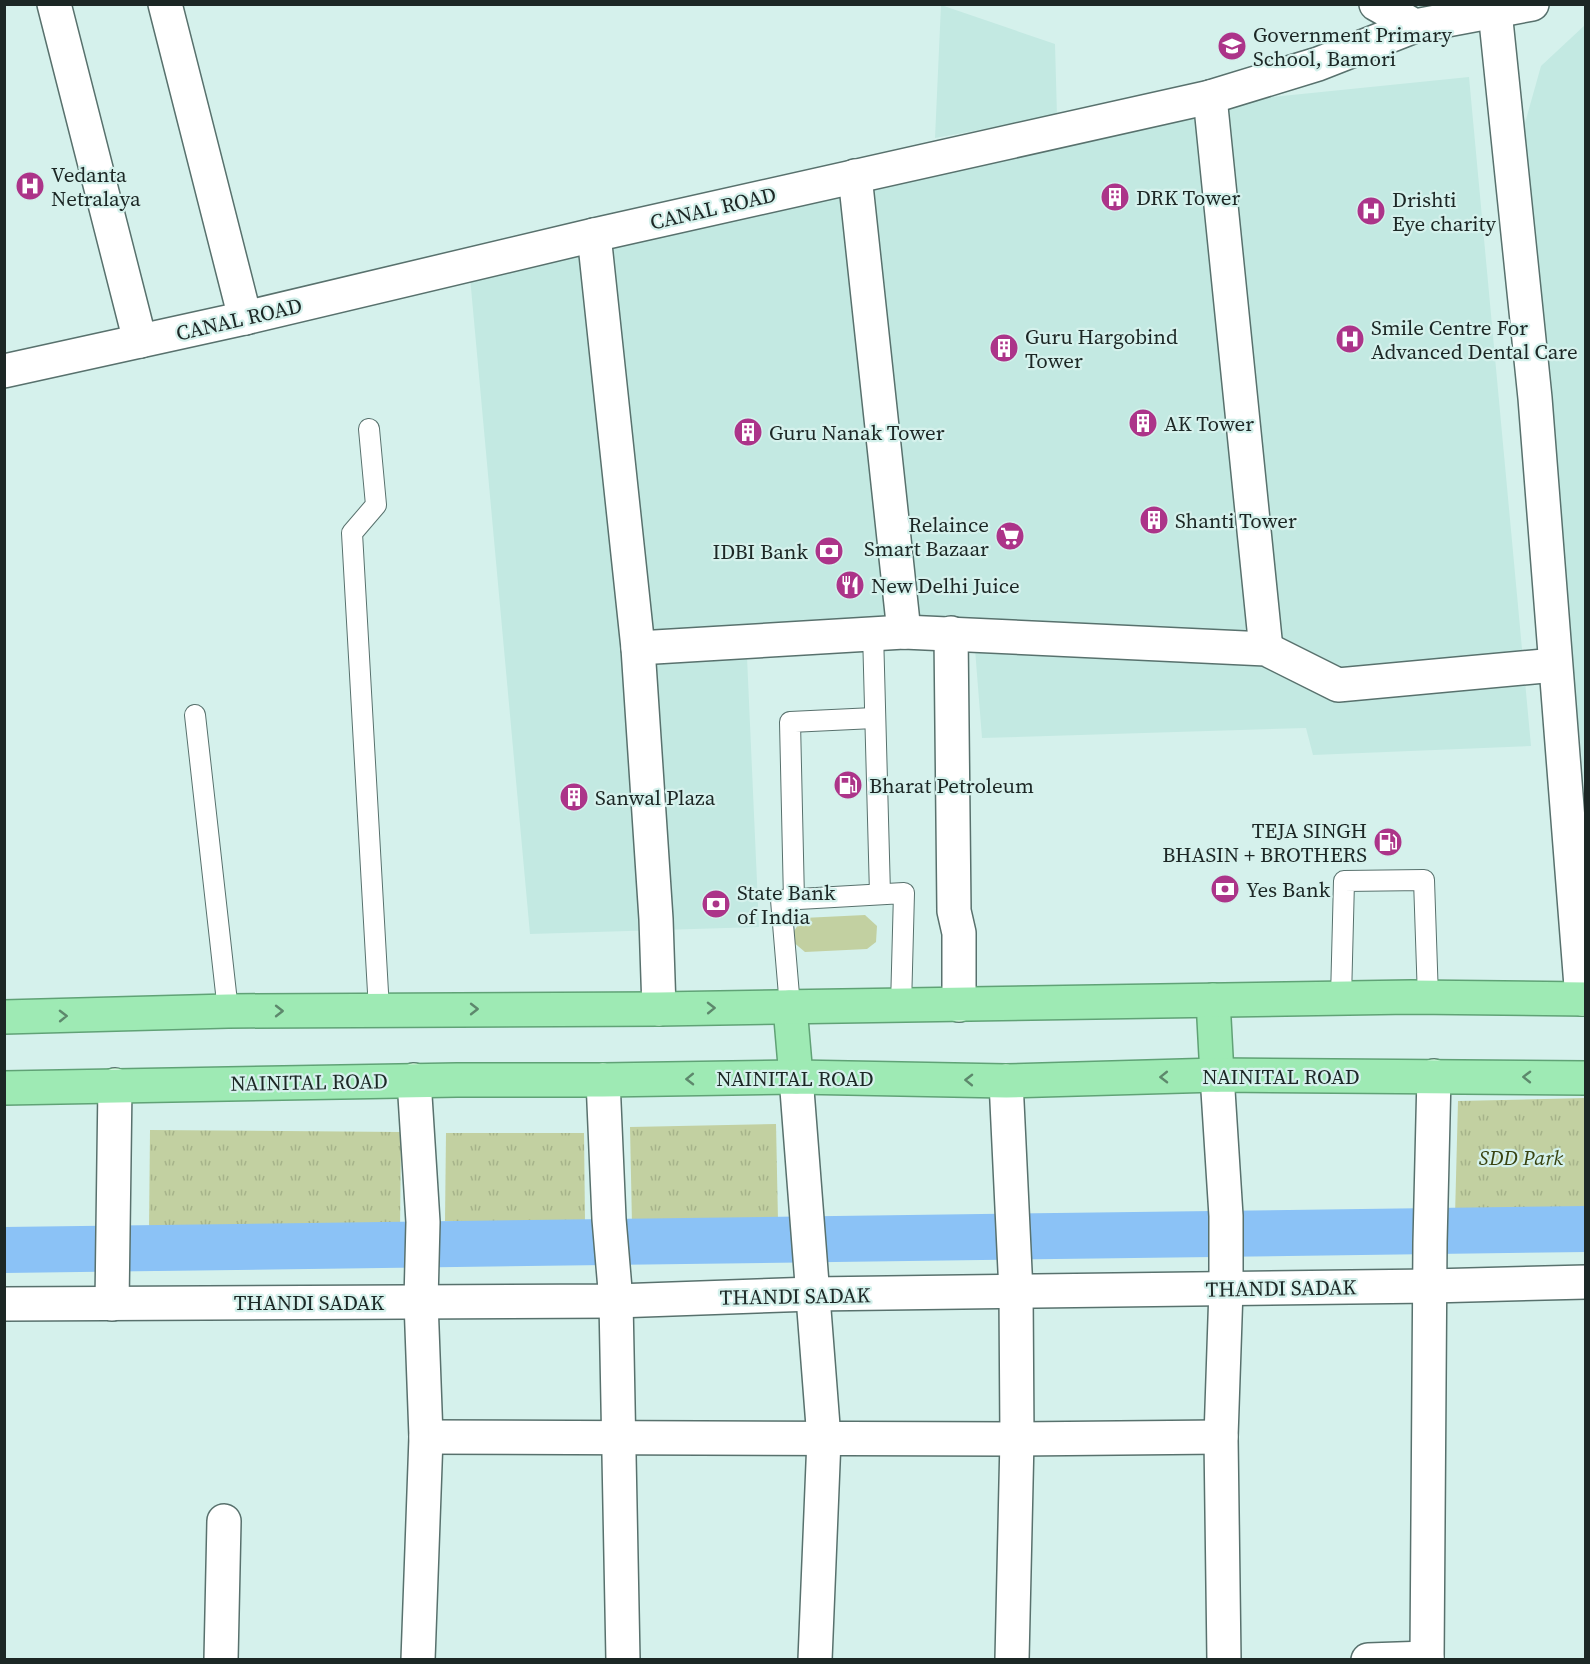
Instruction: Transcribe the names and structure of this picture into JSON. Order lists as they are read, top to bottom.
{
  "streets": {
    "highway": ["NAINITAL ROAD"],
    "street": ["CANAL ROAD", "THANDI SADAK"]
  },
  "parks": ["SDD Park"],
  "places": {
    "school or university": ["Government Primary School, Bamori"],
    "hospital": ["Vedanta Netralaya", "Drishti Eye charity", "Smile Centre For Advanced Dental Care"],
    "building": [
      "DRK Tower",
      "Guru Hargobind Tower",
      "AK Tower",
      "Guru Nanak Tower",
      "Shanti Tower",
      "Sanwal Plaza"
    ],
    "supermarket": ["Relaince Smart Bazaar"],
    "bank": ["IDBI Bank", "Yes Bank", "State Bank of India"],
    "restaurant": ["New Delhi Juice"],
    "fuel station": ["Bharat Petroleum", "TEJA SINGH BHASIN + BROTHERS"]
  }
}
